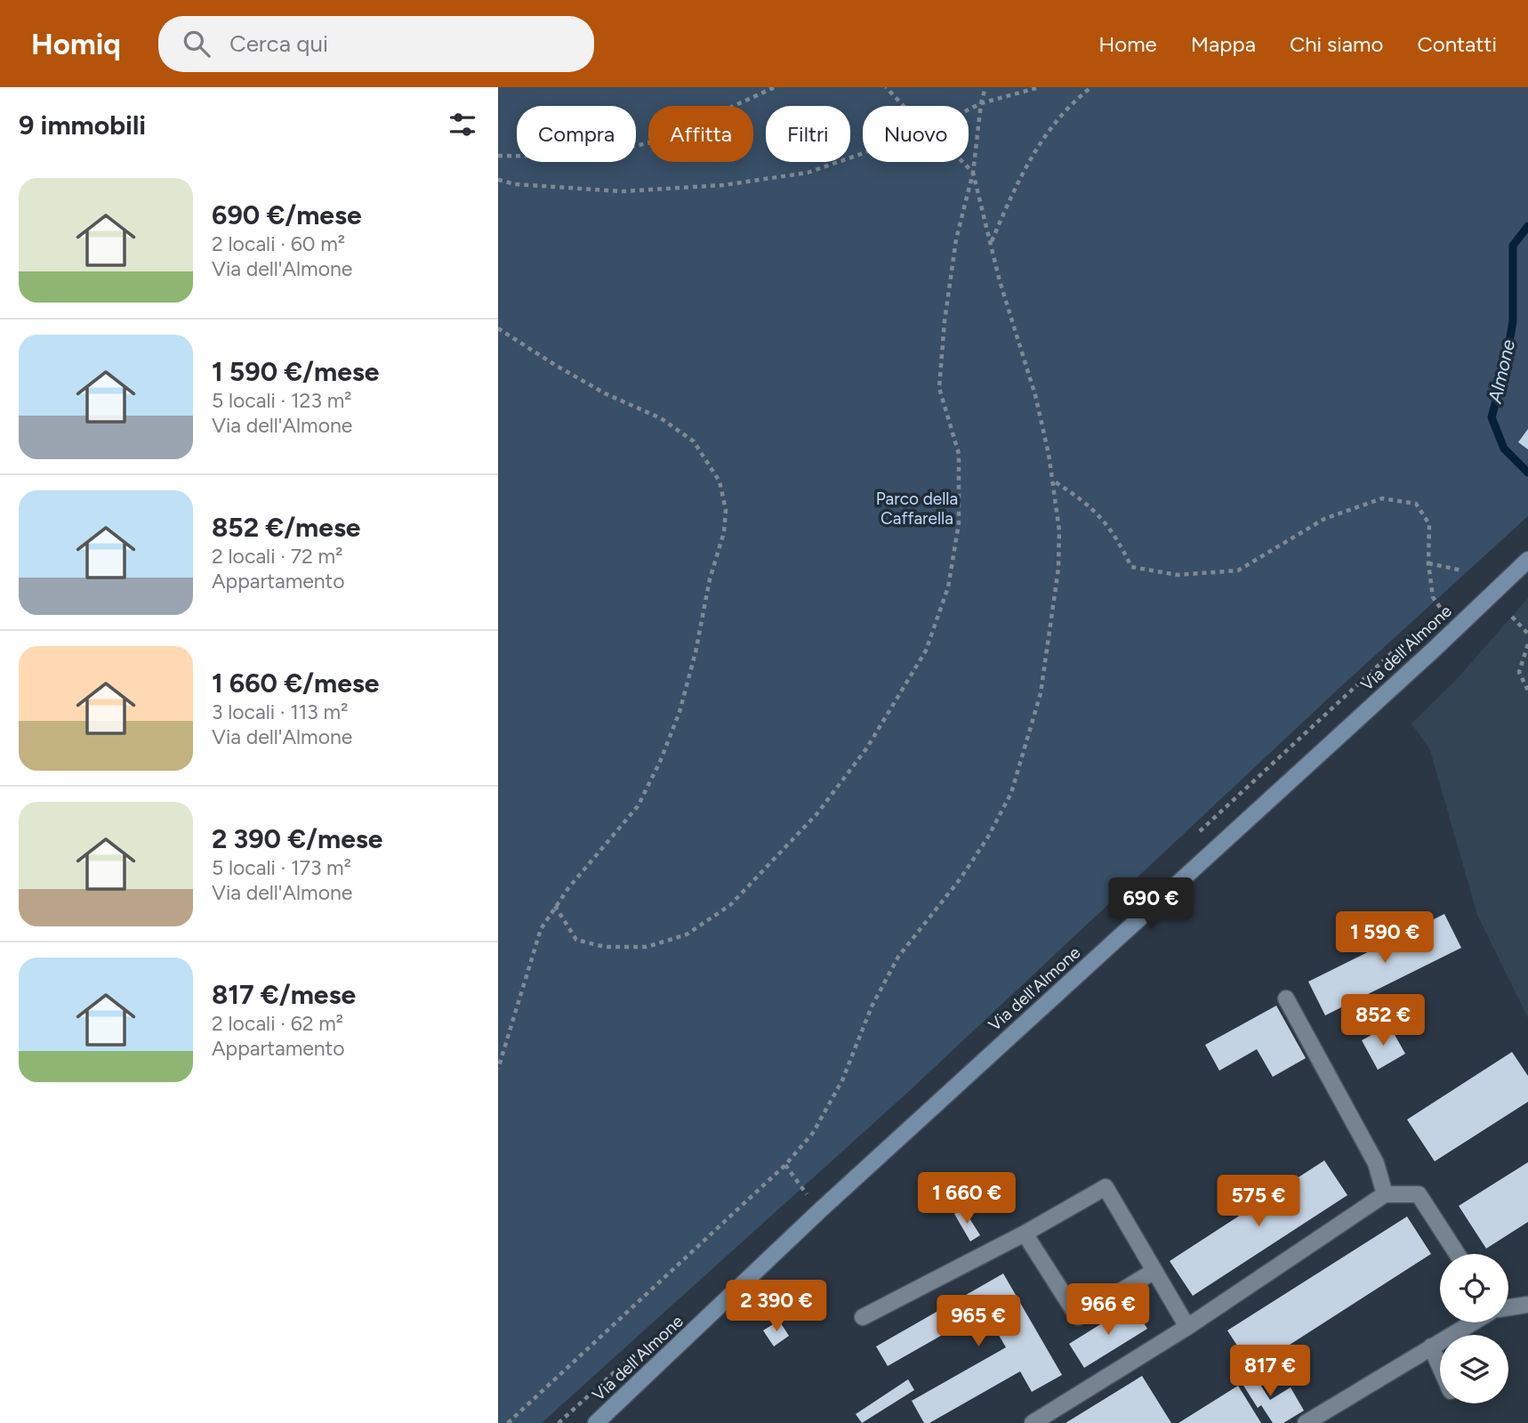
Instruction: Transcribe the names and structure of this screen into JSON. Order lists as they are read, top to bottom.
{
  "streets": {
    "main road": ["Via dell'Almone"]
  },
  "water": ["Almone"],
  "parks": ["Parco della Caffarella"],
  "page": {
    "header": "Homiq",
    "search": "Cerca qui",
    "nav": [
      "Home",
      "Mappa",
      "Chi siamo",
      "Contatti"
    ],
    "heading": "9 immobili",
    "chip": [
      "Compra",
      "Affitta",
      "Filtri",
      "Nuovo"
    ],
    "list": [
      {
        "name": "690 €/mese",
        "note": "2 locali · 60 m² · Via dell'Almone"
      },
      {
        "name": "1 590 €/mese",
        "note": "5 locali · 123 m² · Via dell'Almone"
      },
      {
        "name": "852 €/mese",
        "note": "2 locali · 72 m² · Appartamento"
      },
      {
        "name": "1 660 €/mese",
        "note": "3 locali · 113 m² · Via dell'Almone"
      },
      {
        "name": "2 390 €/mese",
        "note": "5 locali · 173 m² · Via dell'Almone"
      },
      {
        "name": "817 €/mese",
        "note": "2 locali · 62 m² · Appartamento"
      }
    ],
    "price": [
      "690 €",
      "1 590 €",
      "852 €",
      "1 660 €",
      "575 €",
      "2 390 €",
      "966 €",
      "965 €",
      "817 €"
    ]
  }
}
